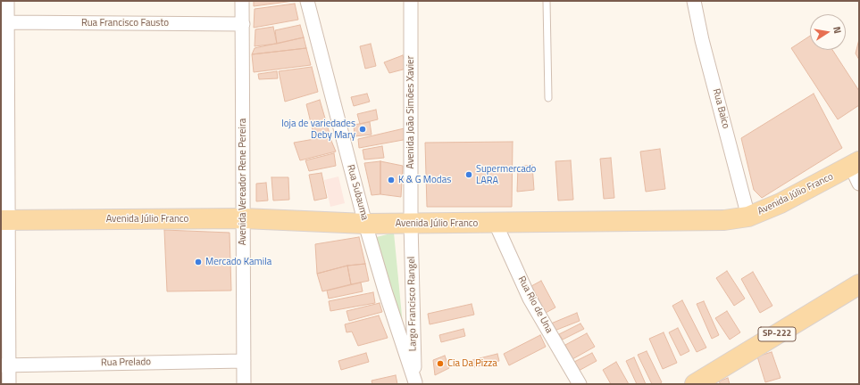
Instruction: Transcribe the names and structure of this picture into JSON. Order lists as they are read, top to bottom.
{
  "streets": {
    "main road": ["Avenida Júlio Franco", "SP-222"],
    "street": [
      "Rua Francisco Fausto",
      "Rua Baico",
      "Avenida João Simões Xavier",
      "Avenida Vereador Rene Pereira",
      "Rua Subauma",
      "Largo Francisco Rangel",
      "Rua Rio de Una",
      "Rua Prelado"
    ]
  },
  "crossings": [
    ["Rua Francisco Fausto", "Avenida Vereador Rene Pereira"],
    ["Rua Baico", "Avenida Júlio Franco"],
    ["Avenida João Simões Xavier", "Avenida Júlio Franco"],
    ["Avenida João Simões Xavier", "Largo Francisco Rangel"],
    ["Avenida Vereador Rene Pereira", "Avenida Júlio Franco"],
    ["Avenida Vereador Rene Pereira", "Rua Prelado"],
    ["Rua Subauma", "Avenida Júlio Franco"],
    ["Rua Subauma", "Largo Francisco Rangel"],
    ["Avenida Júlio Franco", "Largo Francisco Rangel"],
    ["Avenida Júlio Franco", "Rua Rio de Una"]
  ],
  "places": [
    "loja de variedades Deby Mary",
    "Supermercado LARA",
    "K & G Modas",
    "Mercado Kamila",
    "Cia Da Pizza"
  ],
  "north": "right"
}
